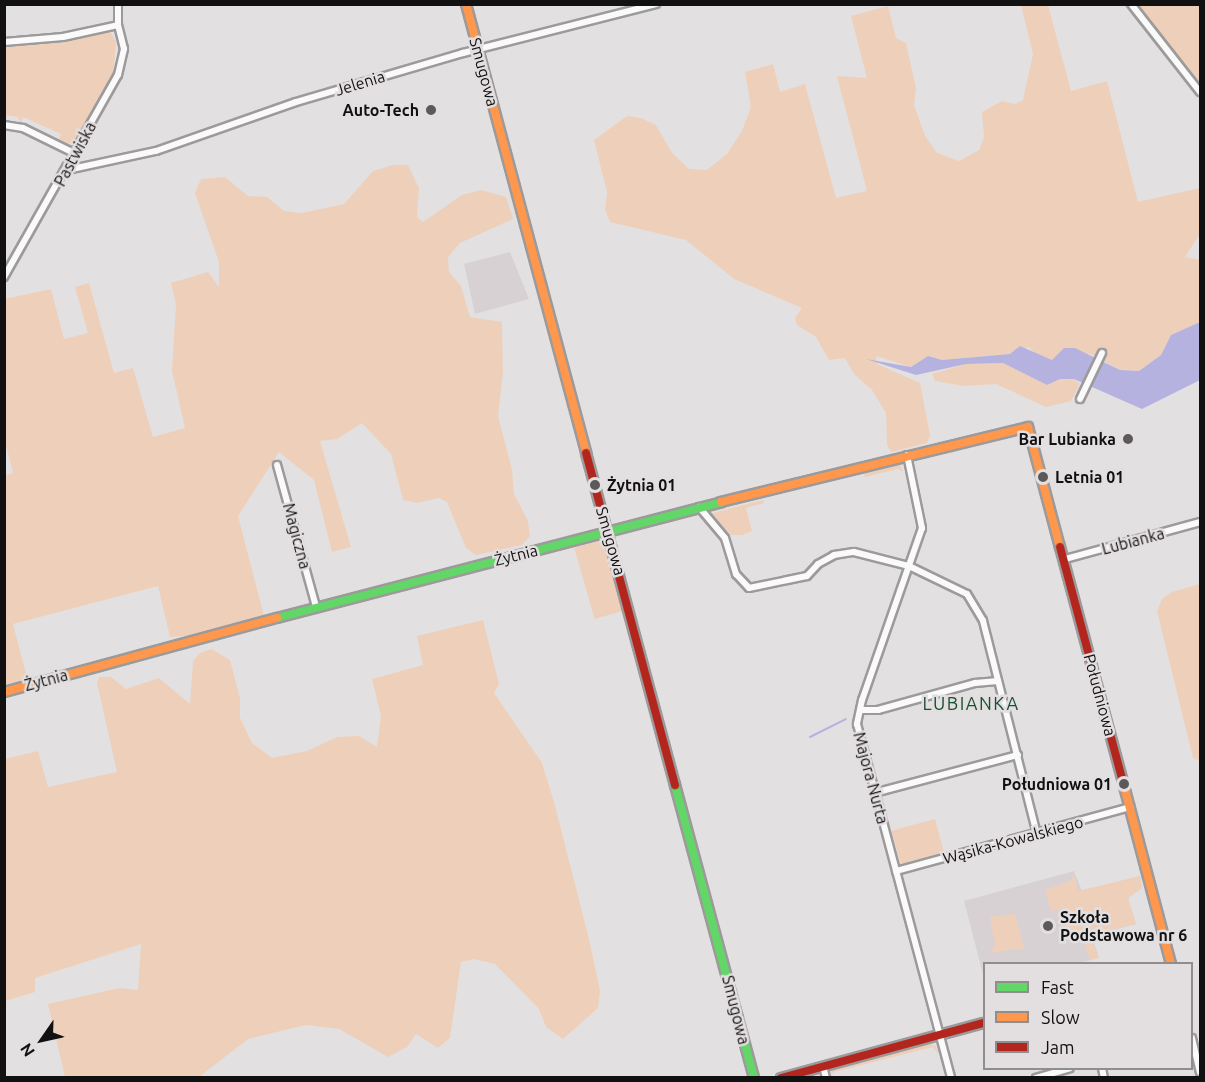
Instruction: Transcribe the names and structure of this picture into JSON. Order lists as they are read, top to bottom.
{
  "streets": {
    "street": [
      "Smugowa",
      "Jelenia",
      "Pastwiska",
      "Magiczna",
      "Lubianka",
      "Żytnia",
      "Południowa",
      "Majora Nurta",
      "Wąsika-Kowalskiego"
    ]
  },
  "crossings": [
    ["Smugowa", "Jelenia"],
    ["Smugowa", "Żytnia"],
    ["Jelenia", "Pastwiska"],
    ["Magiczna", "Żytnia"],
    ["Lubianka", "Południowa"],
    ["Żytnia", "Południowa"],
    ["Żytnia", "Majora Nurta"],
    ["Południowa", "Wąsika-Kowalskiego"],
    ["Majora Nurta", "Wąsika-Kowalskiego"]
  ],
  "districts": ["LUBIANKA"],
  "places": [
    "Auto-Tech",
    "Bar Lubianka",
    "Letnia 01",
    "Żytnia 01",
    "Południowa 01",
    "Szkoła Podstawowa nr 6"
  ],
  "legend": ["Fast", "Slow", "Jam"],
  "north": "bottom left"
}
